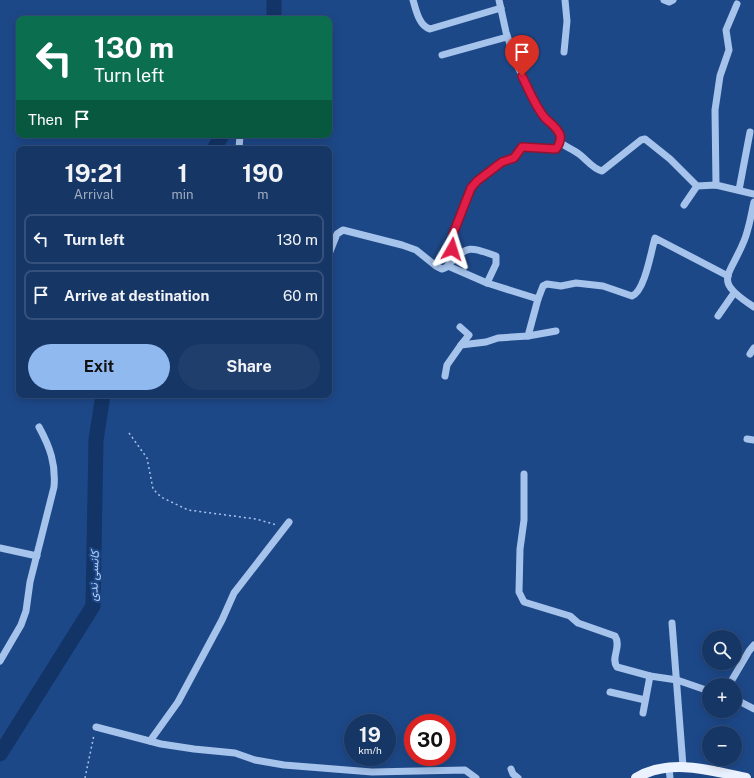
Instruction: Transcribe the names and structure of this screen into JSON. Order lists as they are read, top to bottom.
{
  "water": ["کانسی ندی"],
  "page": {
    "turn": ["130 m", "Turn left"],
    "then": "Then",
    "eta": [
      "19:21",
      "Arrival",
      "1",
      "min",
      "190",
      "m"
    ],
    "list": [
      {
        "name": "Turn left",
        "value": "130 m"
      },
      {
        "name": "Arrive at destination",
        "value": "60 m"
      }
    ],
    "buttons": ["Exit", "Share"],
    "map_buttons": ["+", "−"],
    "speed": "19 km/h",
    "limit": "30"
  }
}
